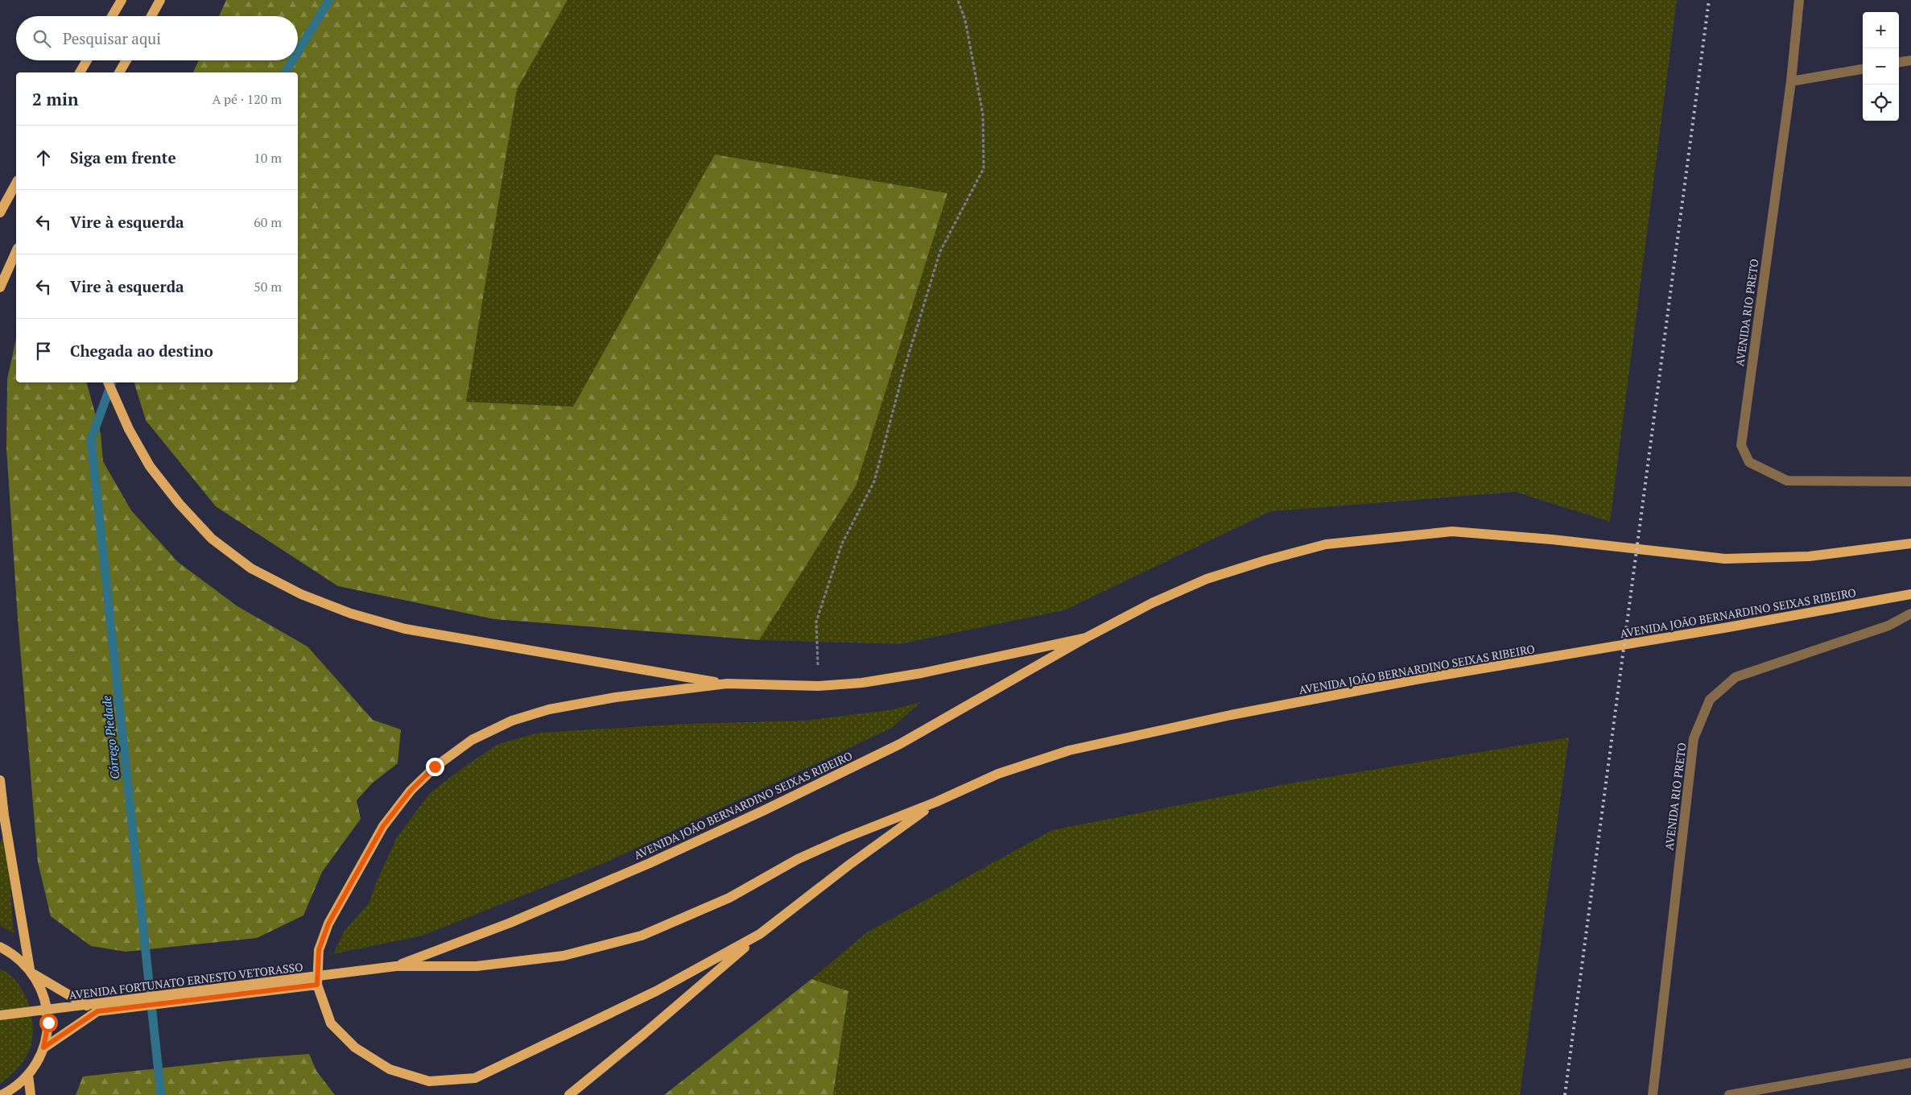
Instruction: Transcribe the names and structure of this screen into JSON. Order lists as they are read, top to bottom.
{
  "streets": {
    "main road": ["AVENIDA JOÃO BERNARDINO SEIXAS RIBEIRO", "AVENIDA FORTUNATO ERNESTO VETORASSO"],
    "street": ["AVENIDA RIO PRETO"]
  },
  "crossings": [
    ["AVENIDA JOÃO BERNARDINO SEIXAS RIBEIRO", "AVENIDA FORTUNATO ERNESTO VETORASSO"]
  ],
  "water": ["Córrego Piedade"],
  "page": {
    "map_buttons": ["+", "−"],
    "search": "Pesquisar aqui",
    "heading": ["2 min", "A pé · 120 m"],
    "list": [
      ["Siga em frente", "10 m"],
      ["Vire à esquerda", "60 m"],
      ["Vire à esquerda", "50 m"],
      "Chegada ao destino"
    ]
  }
}
